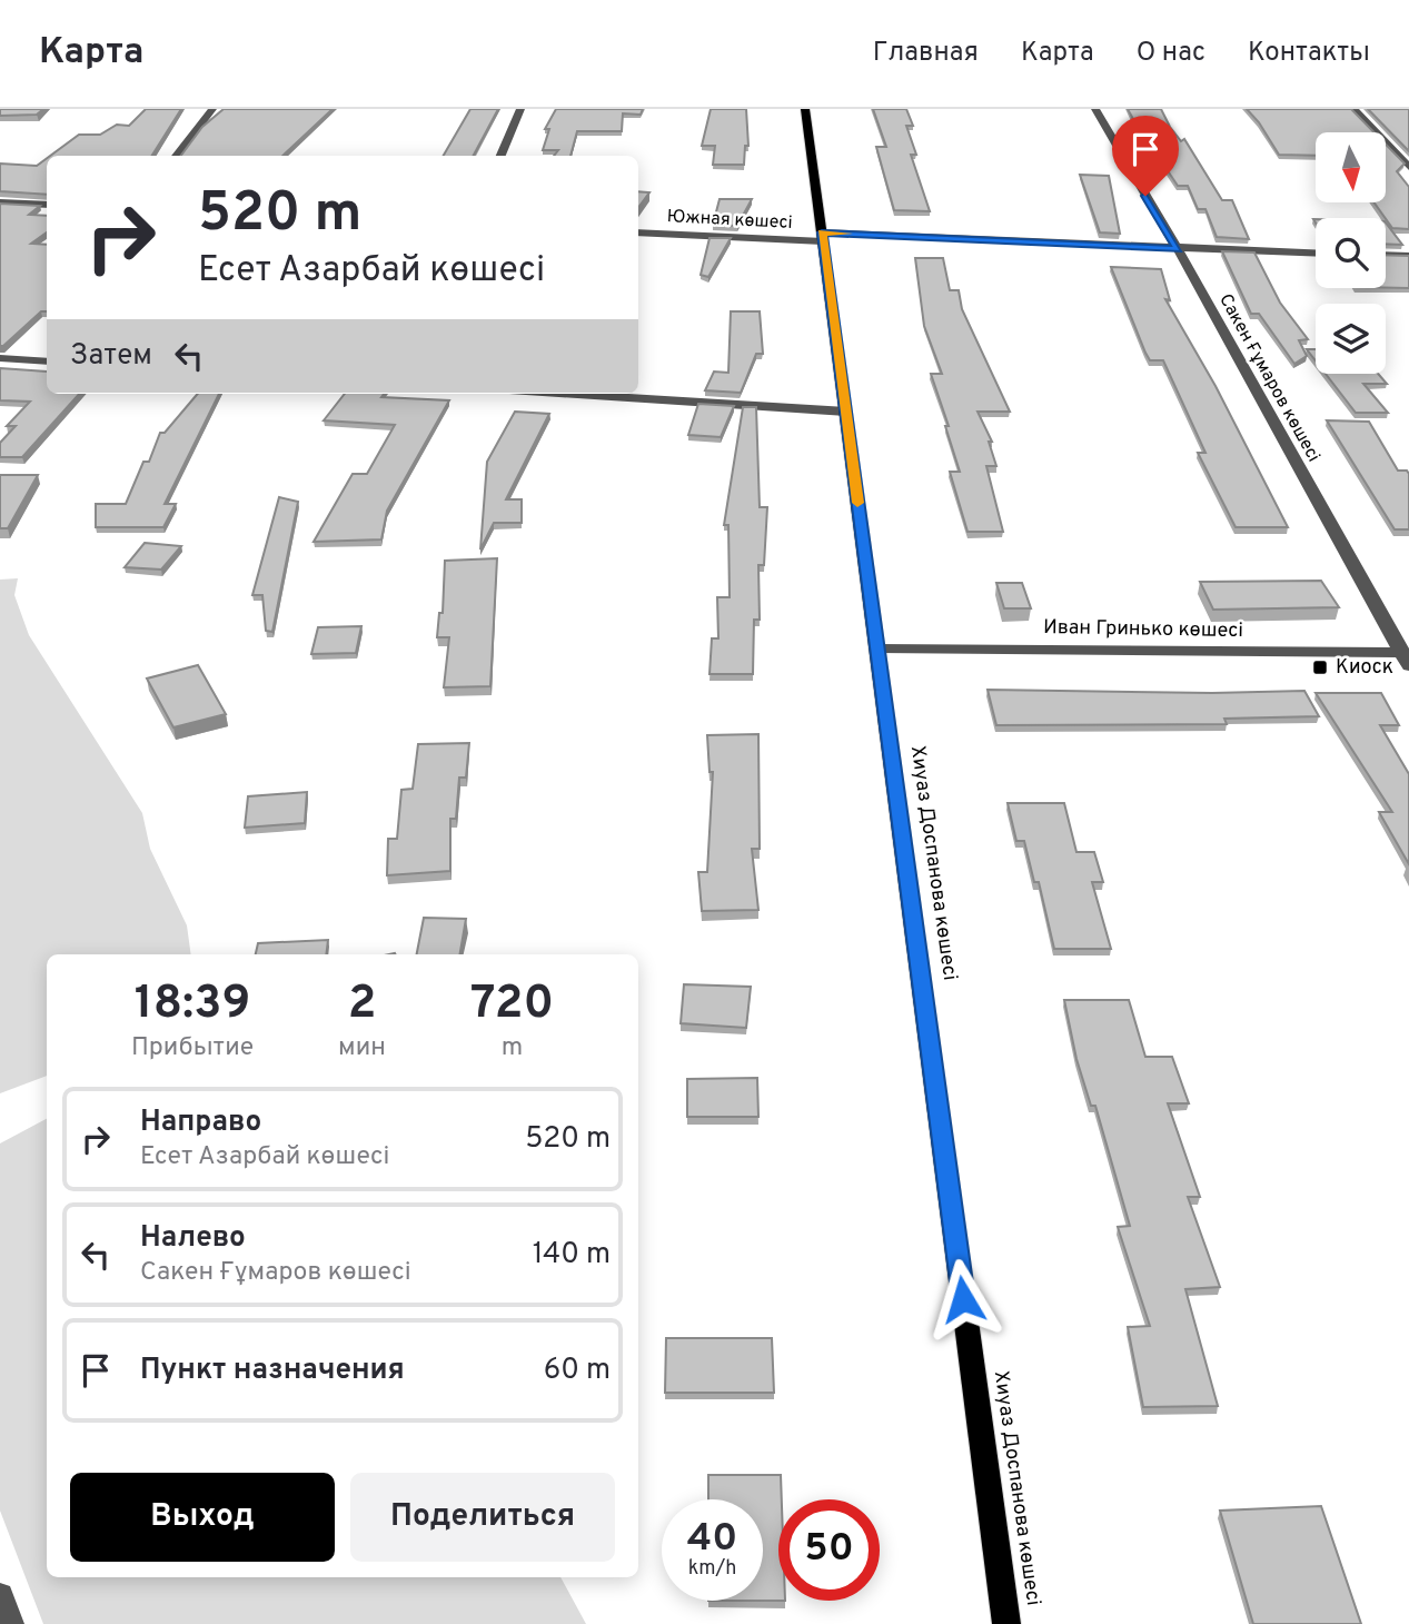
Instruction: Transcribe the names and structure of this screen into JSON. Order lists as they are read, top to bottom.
{
  "streets": {
    "main road": ["Хиуаз Доспанова көшесі"],
    "street": ["Южная көшесі", "Сакен Ғұмаров көшесі", "Иван Гринько көшесі"]
  },
  "crossings": [
    ["Южная көшесі", "Сакен Ғұмаров көшесі"],
    ["Южная көшесі", "Хиуаз Доспанова көшесі"],
    ["Сакен Ғұмаров көшесі", "Иван Гринько көшесі"],
    ["Иван Гринько көшесі", "Хиуаз Доспанова көшесі"]
  ],
  "places": {
    "transit": ["Киоск"]
  },
  "north": "bottom",
  "page": {
    "header": "Карта",
    "nav": [
      "Главная",
      "Карта",
      "О нас",
      "Контакты"
    ],
    "turn": ["520 m", "Есет Азарбай көшесі"],
    "then": "Затем",
    "eta": [
      "18:39",
      "Прибытие",
      "2",
      "мин",
      "720",
      "m"
    ],
    "list": [
      {
        "name": "Направо",
        "note": "Есет Азарбай көшесі",
        "value": "520 m"
      },
      {
        "name": "Налево",
        "note": "Сакен Ғұмаров көшесі",
        "value": "140 m"
      },
      {
        "name": "Пункт назначения",
        "value": "60 m"
      }
    ],
    "buttons": ["Выход", "Поделиться"],
    "speed": "40 km/h",
    "limit": "50"
  }
}
